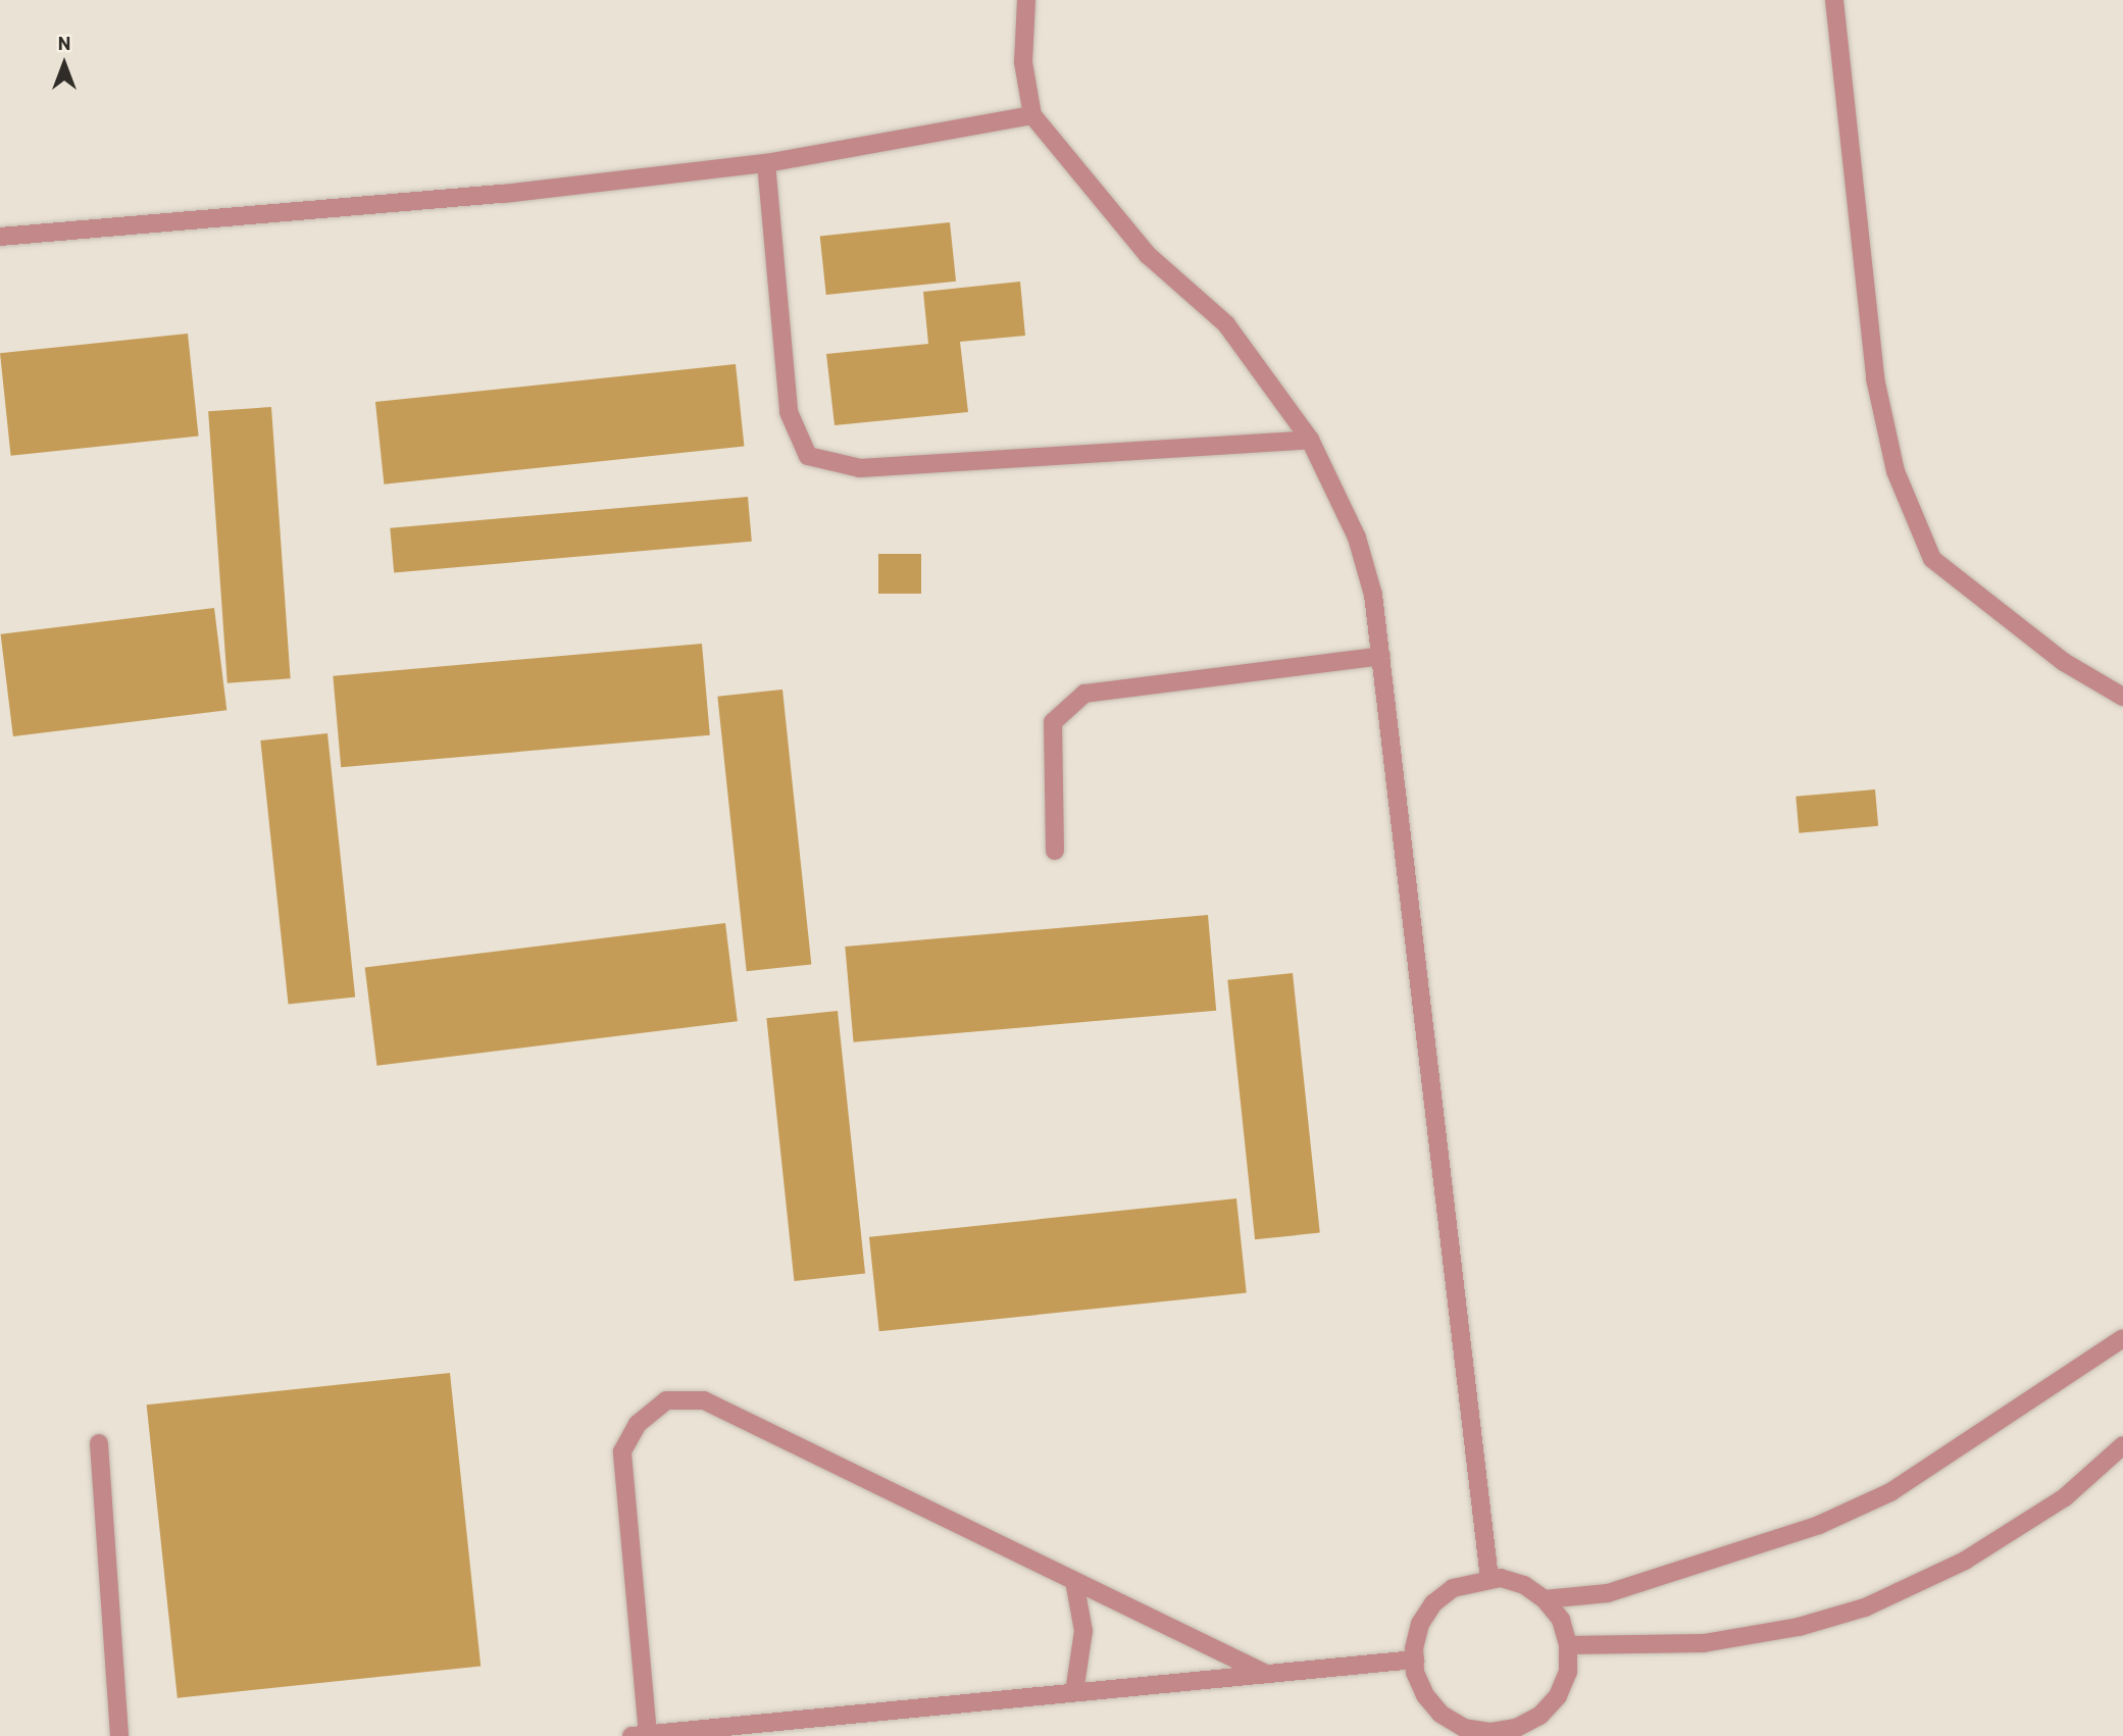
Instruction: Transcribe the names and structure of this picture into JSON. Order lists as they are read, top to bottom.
{
  "north": "top"
}
